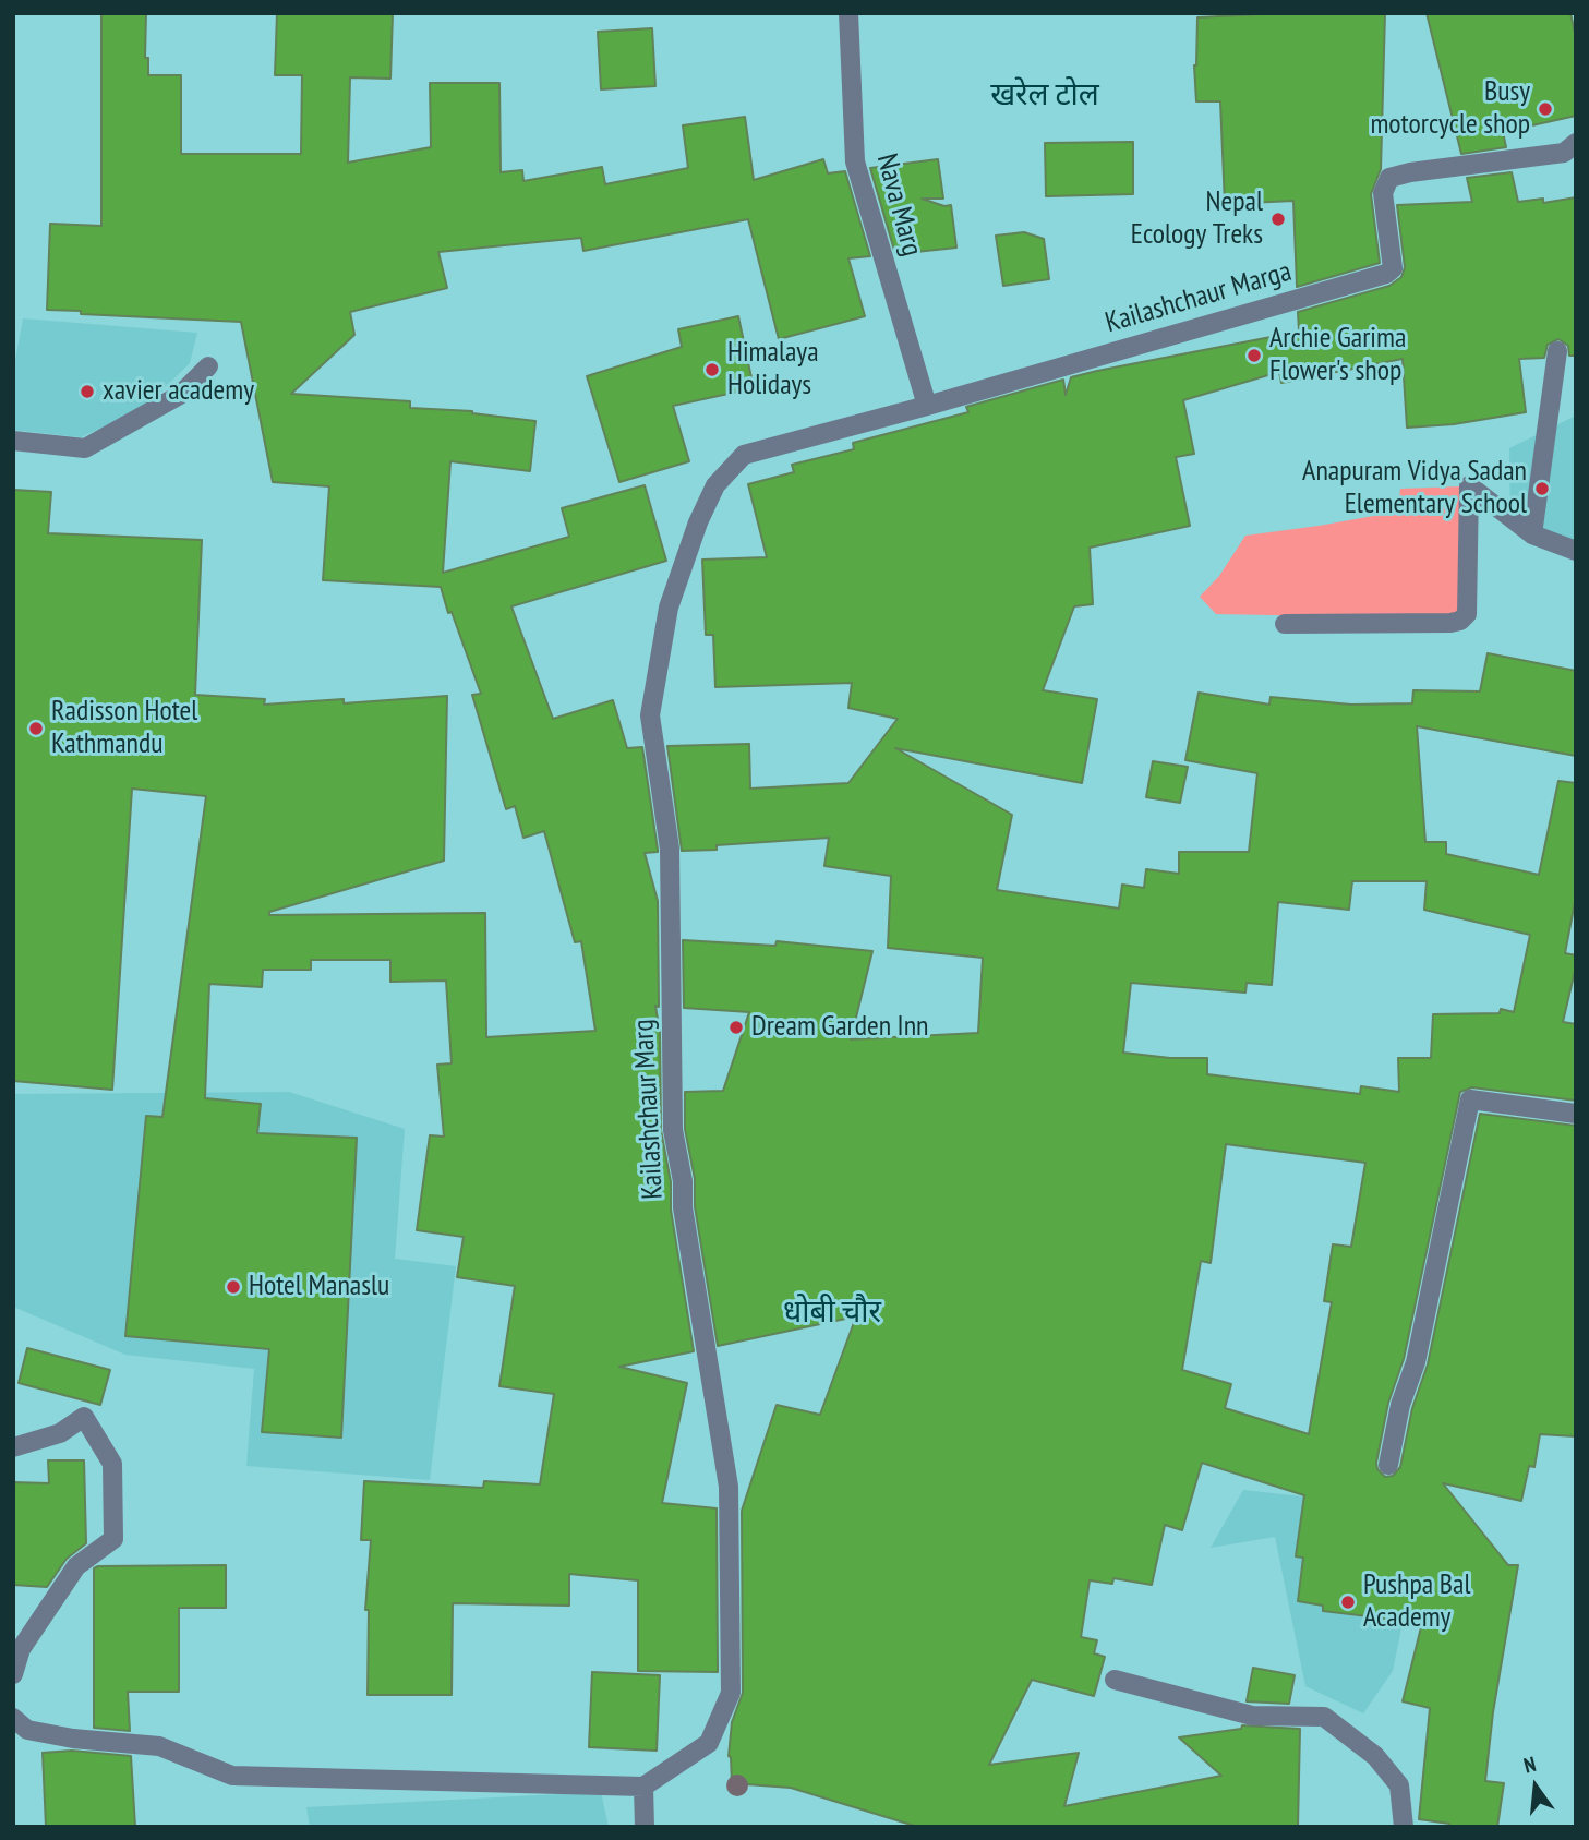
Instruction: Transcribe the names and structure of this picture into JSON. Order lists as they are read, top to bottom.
{
  "streets": {
    "street": ["Nava Marg", "Kailashchaur Marga", "Kailashchaur Marg"]
  },
  "crossings": [
    ["Nava Marg", "Kailashchaur Marga"],
    ["Kailashchaur Marga", "Kailashchaur Marg"]
  ],
  "districts": ["खरेल टोल", "धोबी चौर"],
  "places": [
    "Busy motorcycle shop",
    "Nepal Ecology Treks",
    "Archie Garima Flower's shop",
    "Himalaya Holidays",
    "xavier academy",
    "Anapuram Vidya Sadan Elementary School",
    "Radisson Hotel Kathmandu",
    "Dream Garden Inn",
    "Hotel Manaslu",
    "Pushpa Bal Academy"
  ],
  "north": "top"
}
